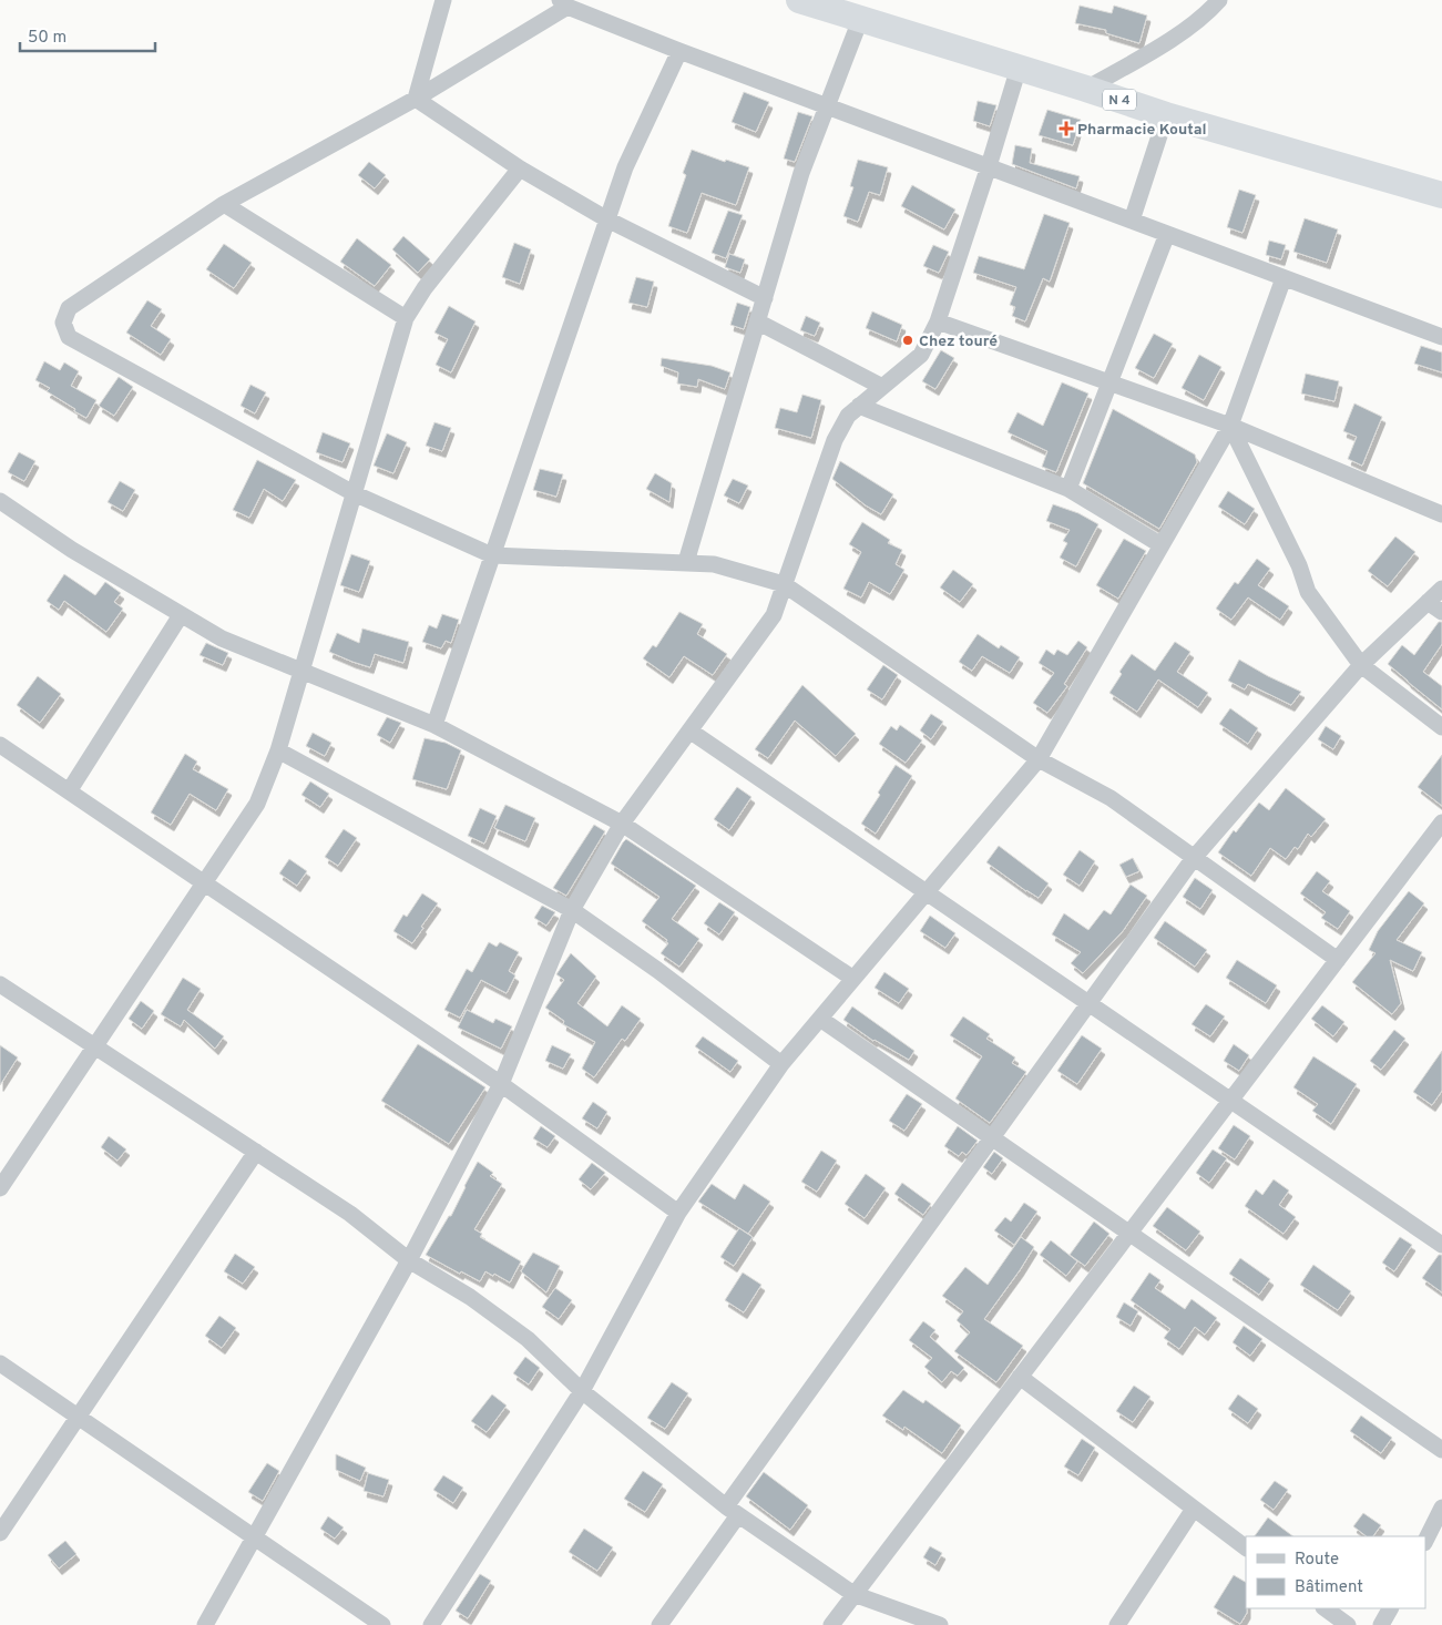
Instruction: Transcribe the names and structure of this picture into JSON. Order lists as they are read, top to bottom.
{
  "streets": {
    "highway": ["N 4"]
  },
  "places": {
    "health": ["Pharmacie Koutal"],
    "other": ["Chez touré"]
  },
  "legend": ["Route", "Bâtiment"],
  "scale_bar": "50 m"
}
